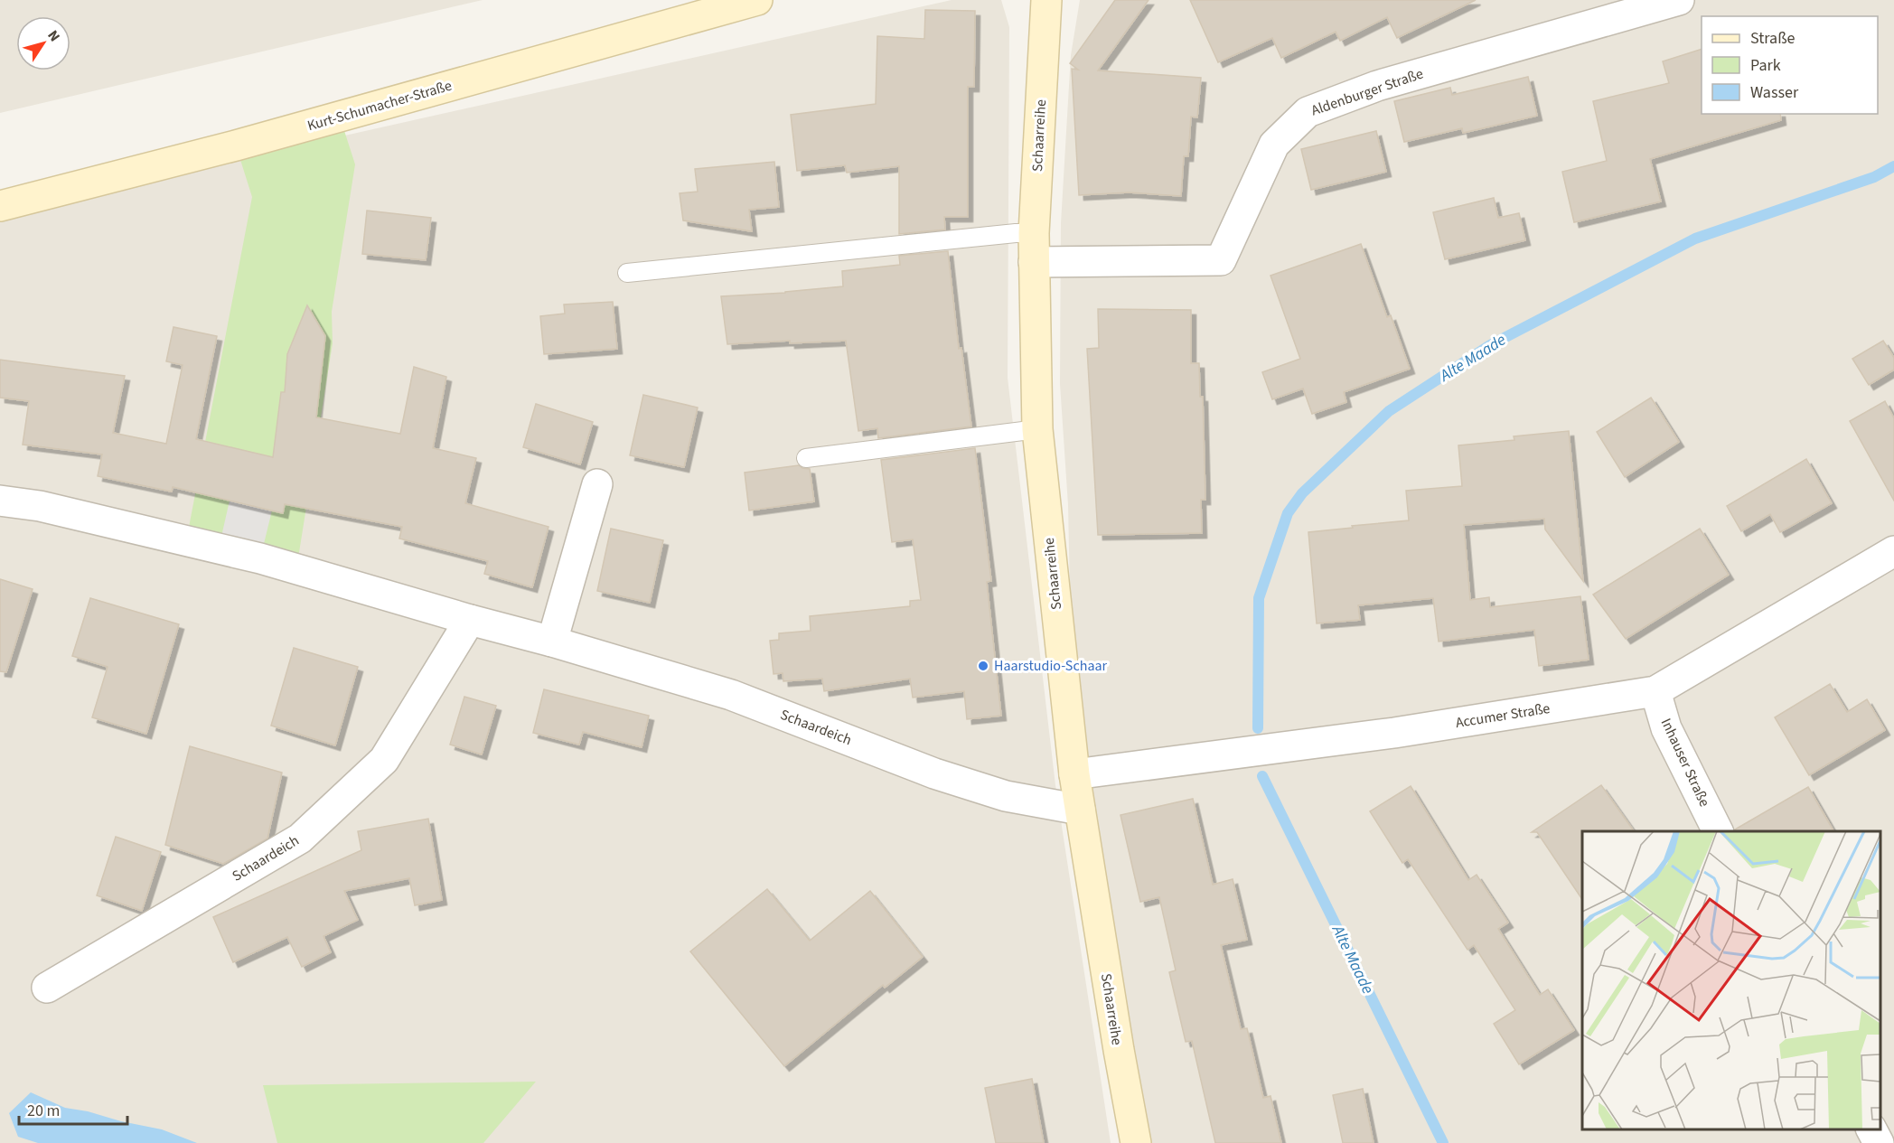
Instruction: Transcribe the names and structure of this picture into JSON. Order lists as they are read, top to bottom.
{
  "streets": {
    "main road": ["Kurt-Schumacher-Straße", "Schaarreihe"],
    "street": [
      "Aldenburger Straße",
      "Accumer Straße",
      "Schaardeich",
      "Inhauser Straße"
    ]
  },
  "crossings": [
    ["Aldenburger Straße", "Schaarreihe"],
    ["Schaarreihe", "Accumer Straße"],
    ["Schaarreihe", "Schaardeich"],
    ["Accumer Straße", "Inhauser Straße"]
  ],
  "water": ["Alte Maade"],
  "places": ["Haarstudio-Schaar"],
  "legend": ["Straße", "Park", "Wasser"],
  "scale_bar": "20 m",
  "north": "top right"
}
